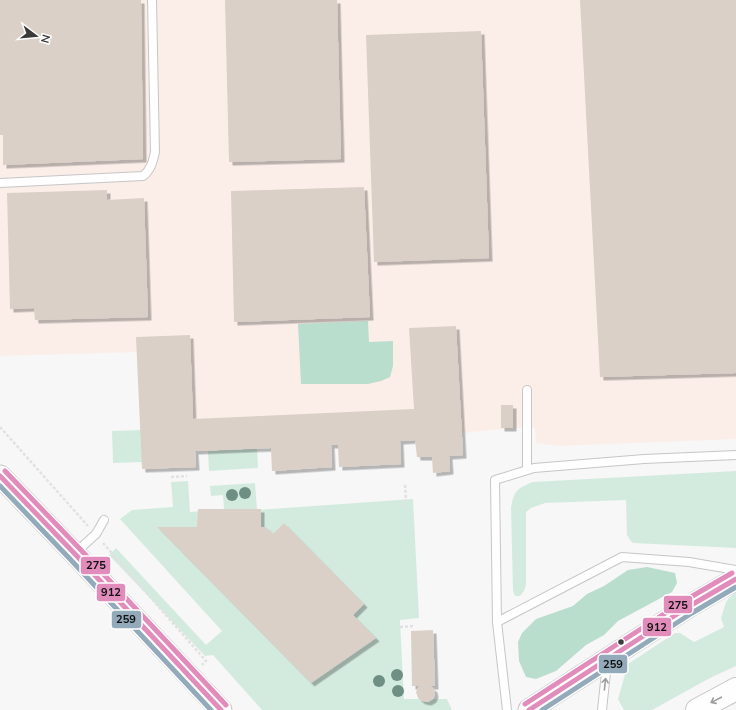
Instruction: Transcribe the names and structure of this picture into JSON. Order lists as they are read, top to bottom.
{
  "lines": ["transit line 275", "transit line 912", "transit line 259"],
  "north": "right"
}
